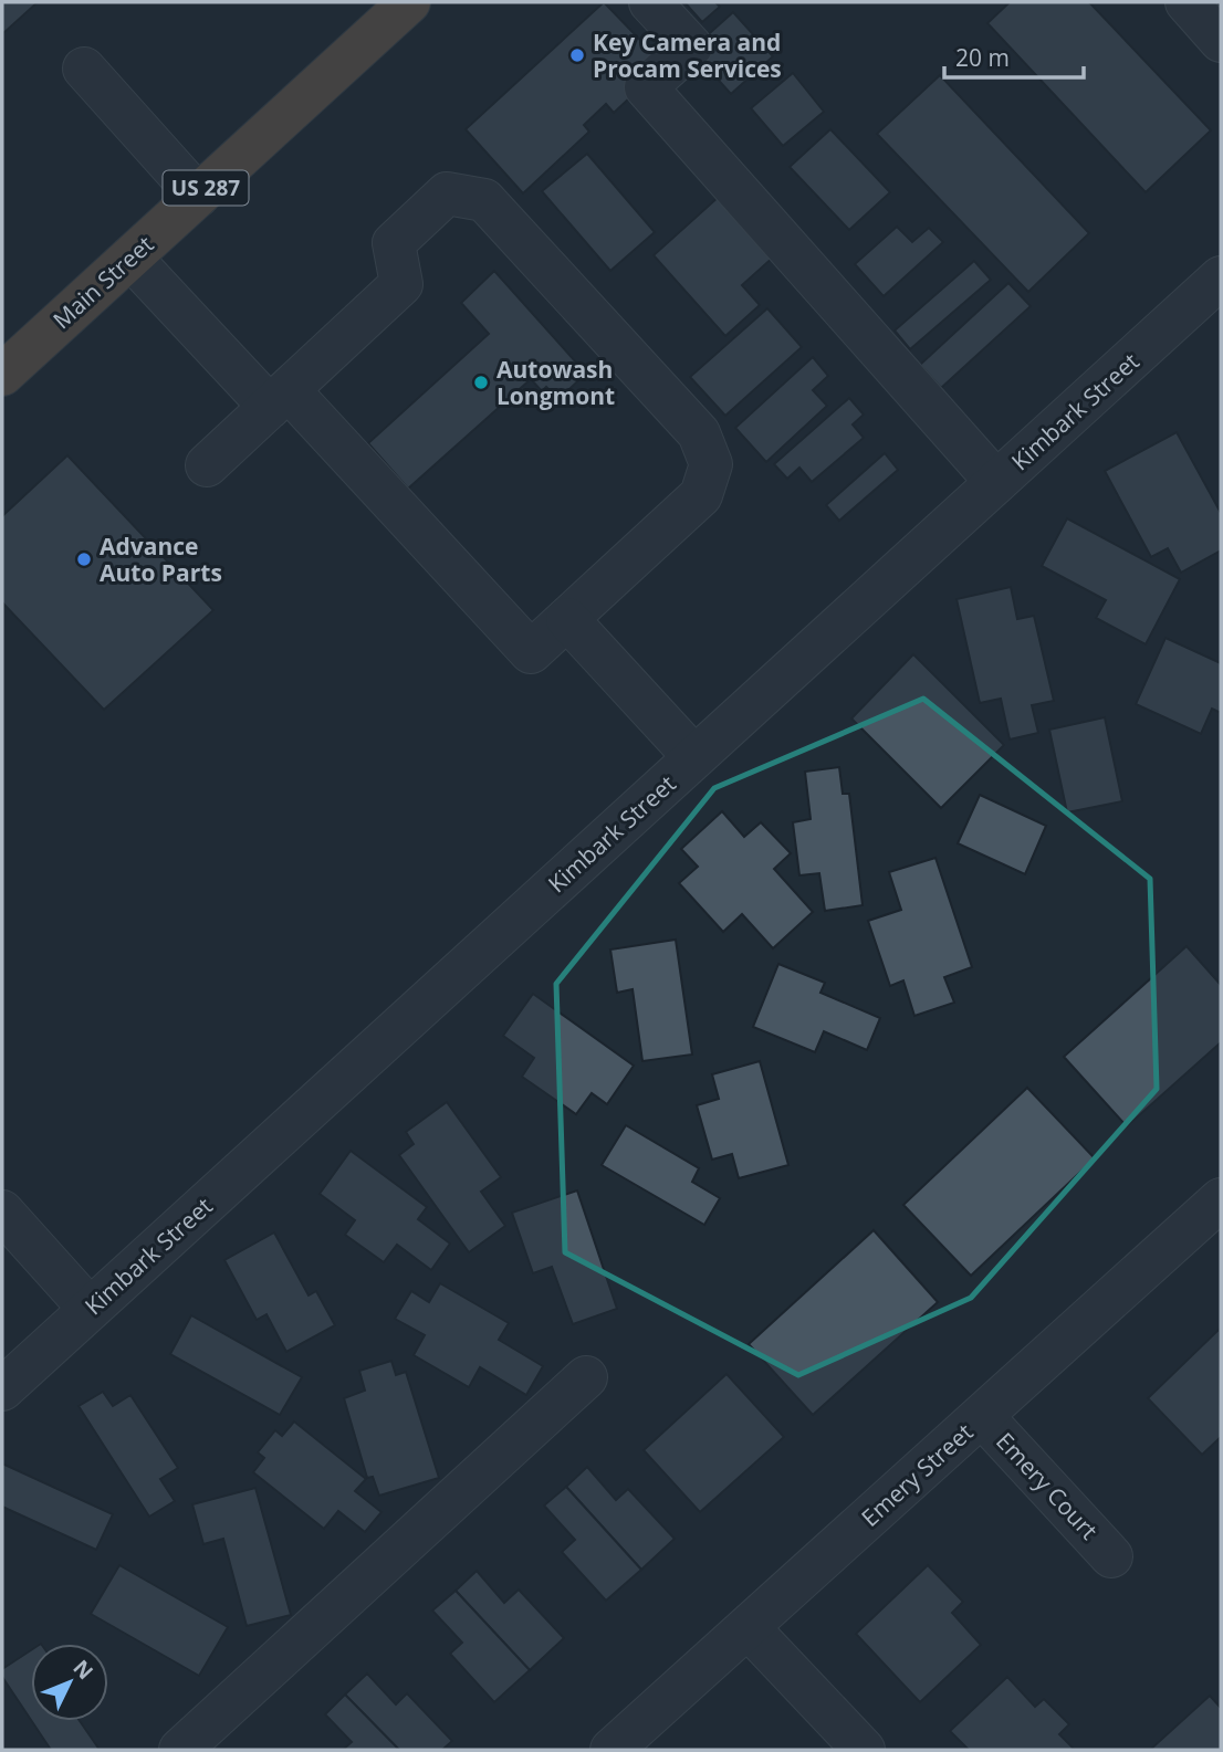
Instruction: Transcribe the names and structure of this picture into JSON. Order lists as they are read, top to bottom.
{
  "streets": {
    "highway": ["US 287", "Main Street"],
    "street": ["Kimbark Street", "Emery Street", "Emery Court"]
  },
  "crossings": [
    ["Emery Street", "Emery Court"]
  ],
  "places": ["Key Camera and Procam Services", "Autowash Longmont", "Advance Auto Parts"],
  "scale_bar": "20 m",
  "north": "top right"
}
